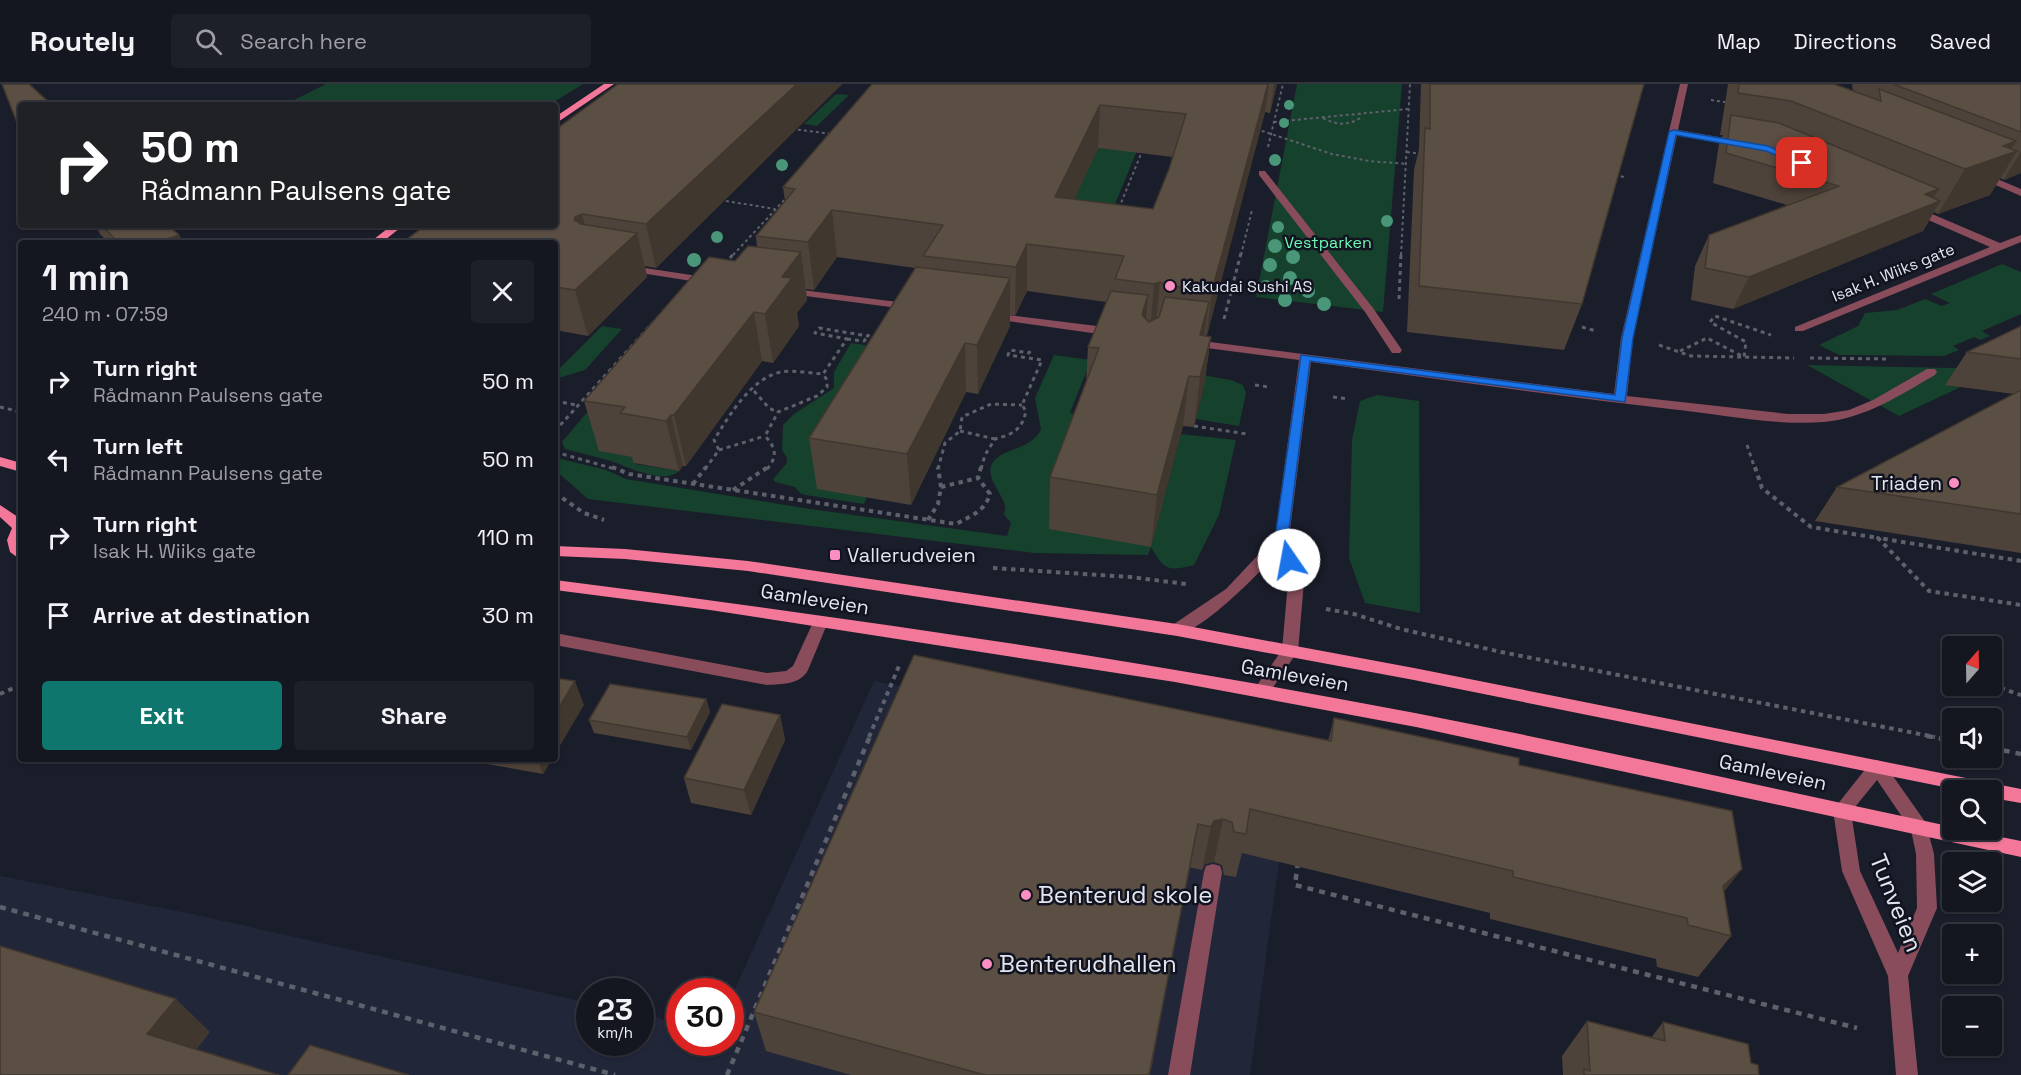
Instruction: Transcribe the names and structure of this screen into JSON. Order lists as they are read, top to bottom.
{
  "streets": {
    "main road": ["Gamleveien"],
    "street": ["Isak H. Wiiks gate", "Tunveien"]
  },
  "crossings": [
    ["Gamleveien", "Tunveien"]
  ],
  "parks": ["Vestparken"],
  "places": {
    "other": [
      "Kakudai Sushi AS",
      "Triaden",
      "Benterud skole",
      "Benterudhallen"
    ],
    "transit": ["Vallerudveien"]
  },
  "north": "top",
  "page": {
    "header": "Routely",
    "search": "Search here",
    "nav": ["Map", "Directions", "Saved"],
    "turn": ["50 m", "Rådmann Paulsens gate"],
    "heading": ["1 min", "240 m · 07:59"],
    "list": [
      {
        "name": "Turn right",
        "note": "Rådmann Paulsens gate",
        "value": "50 m"
      },
      {
        "name": "Turn left",
        "note": "Rådmann Paulsens gate",
        "value": "50 m"
      },
      {
        "name": "Turn right",
        "note": "Isak H. Wiiks gate",
        "value": "110 m"
      },
      {
        "name": "Arrive at destination",
        "value": "30 m"
      }
    ],
    "map_buttons": ["+", "−"],
    "buttons": ["Exit", "Share"],
    "speed": "23 km/h",
    "limit": "30"
  }
}
